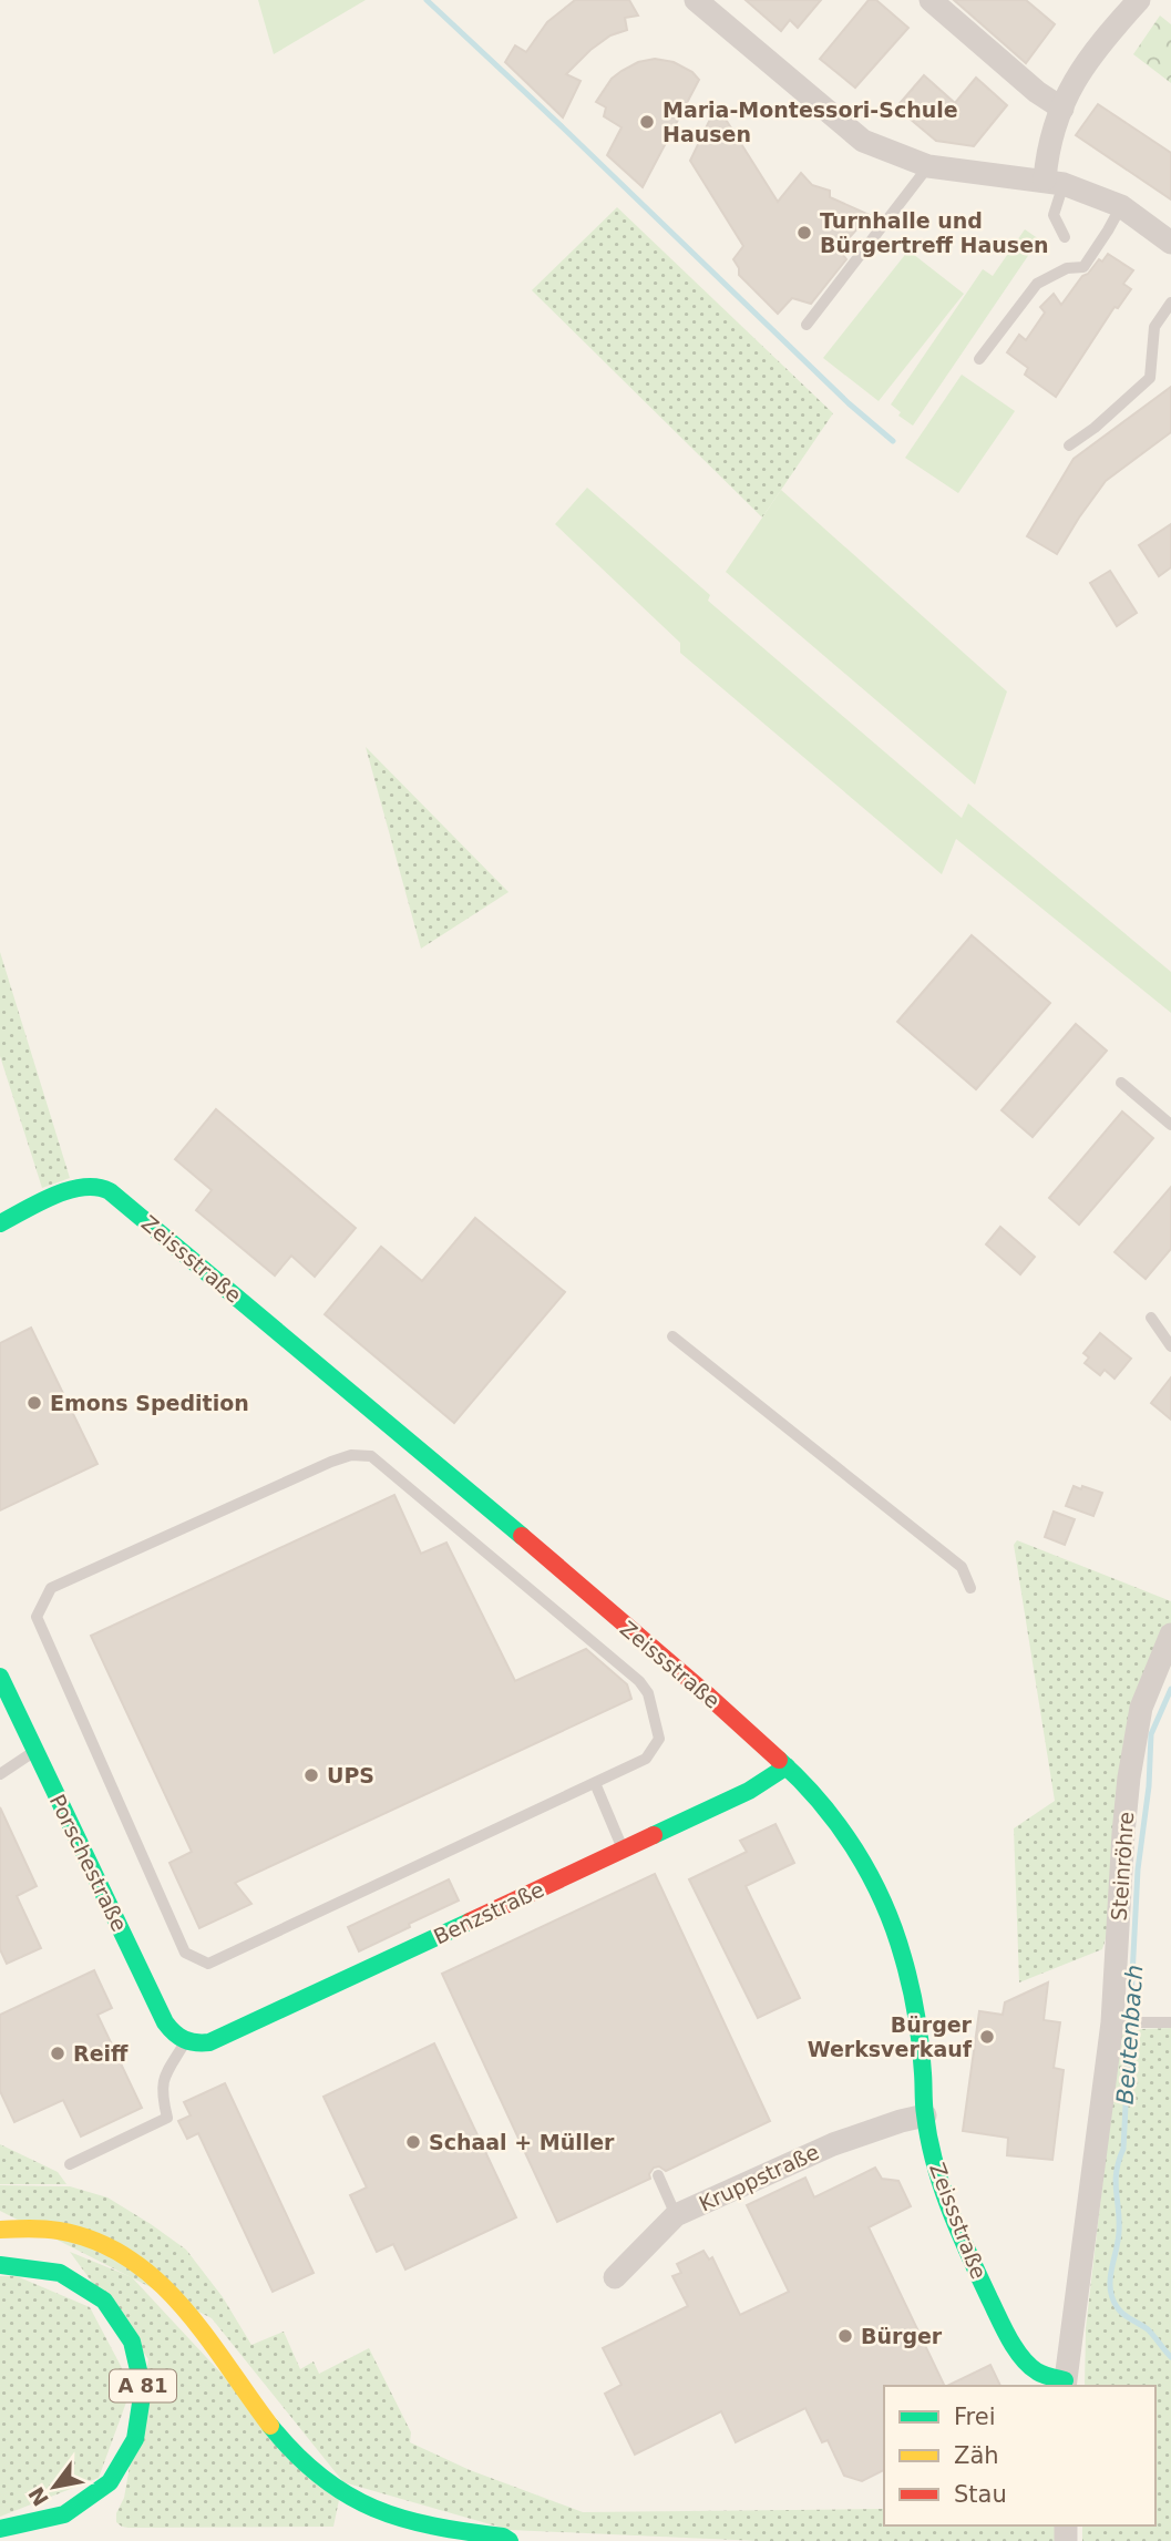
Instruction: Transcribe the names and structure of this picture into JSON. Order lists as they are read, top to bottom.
{
  "streets": {
    "main road": [
      "Zeissstraße",
      "Porschestraße",
      "Benzstraße",
      "A 81"
    ],
    "street": ["Steinröhre", "Kruppstraße"]
  },
  "crossings": [
    ["Zeissstraße", "Steinröhre"],
    ["Zeissstraße", "Benzstraße"],
    ["Zeissstraße", "Kruppstraße"],
    ["Porschestraße", "Benzstraße"]
  ],
  "water": ["Beutenbach"],
  "places": [
    "Maria-Montessori-Schule Hausen",
    "Turnhalle und Bürgertreff Hausen",
    "Emons Spedition",
    "UPS",
    "Bürger Werksverkauf",
    "Reiff",
    "Schaal + Müller",
    "Bürger"
  ],
  "legend": ["Frei", "Zäh", "Stau"],
  "north": "bottom left"
}
